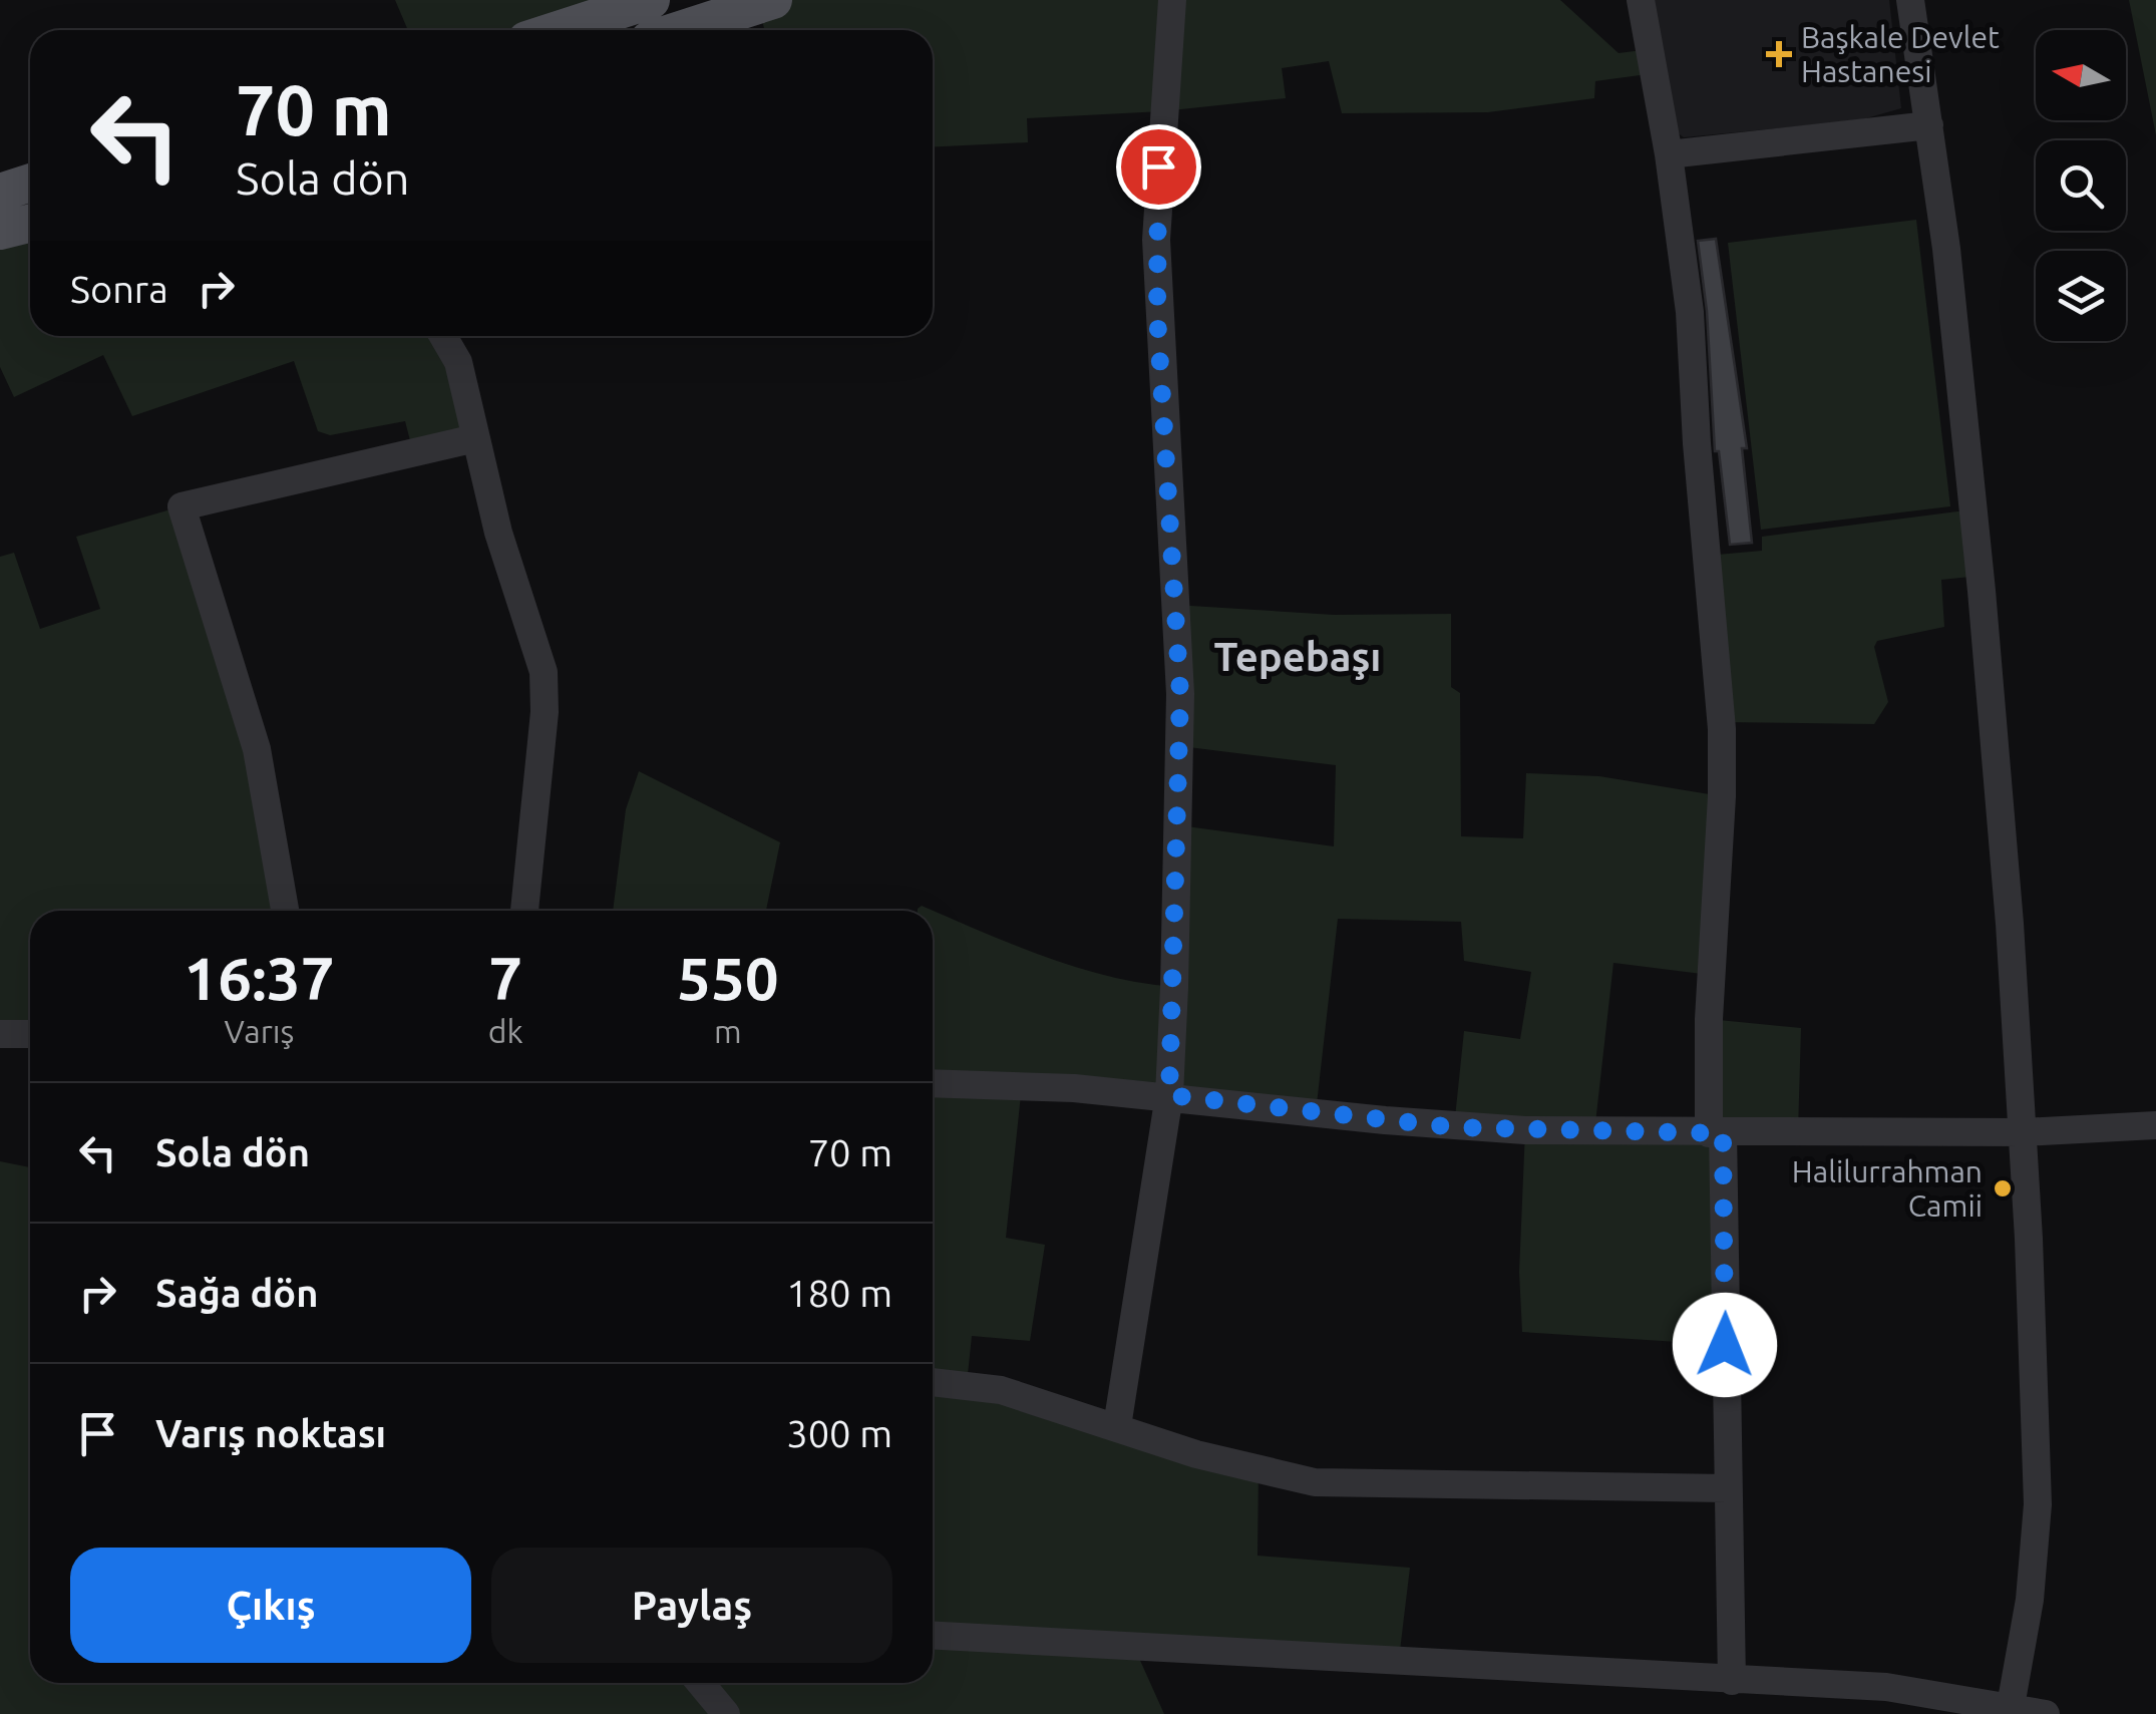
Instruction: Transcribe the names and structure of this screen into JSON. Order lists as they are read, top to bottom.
{
  "districts": ["Tepebaşı"],
  "places": {
    "health": ["Başkale Devlet Hastanesi"],
    "other": ["Halilurrahman Camii"]
  },
  "north": "left",
  "page": {
    "turn": ["70 m", "Sola dön"],
    "then": "Sonra",
    "eta": [
      "16:37",
      "Varış",
      "7",
      "dk",
      "550",
      "m"
    ],
    "list": [
      {
        "name": "Sola dön",
        "value": "70 m"
      },
      {
        "name": "Sağa dön",
        "value": "180 m"
      },
      {
        "name": "Varış noktası",
        "value": "300 m"
      }
    ],
    "buttons": ["Çıkış", "Paylaş"]
  }
}
